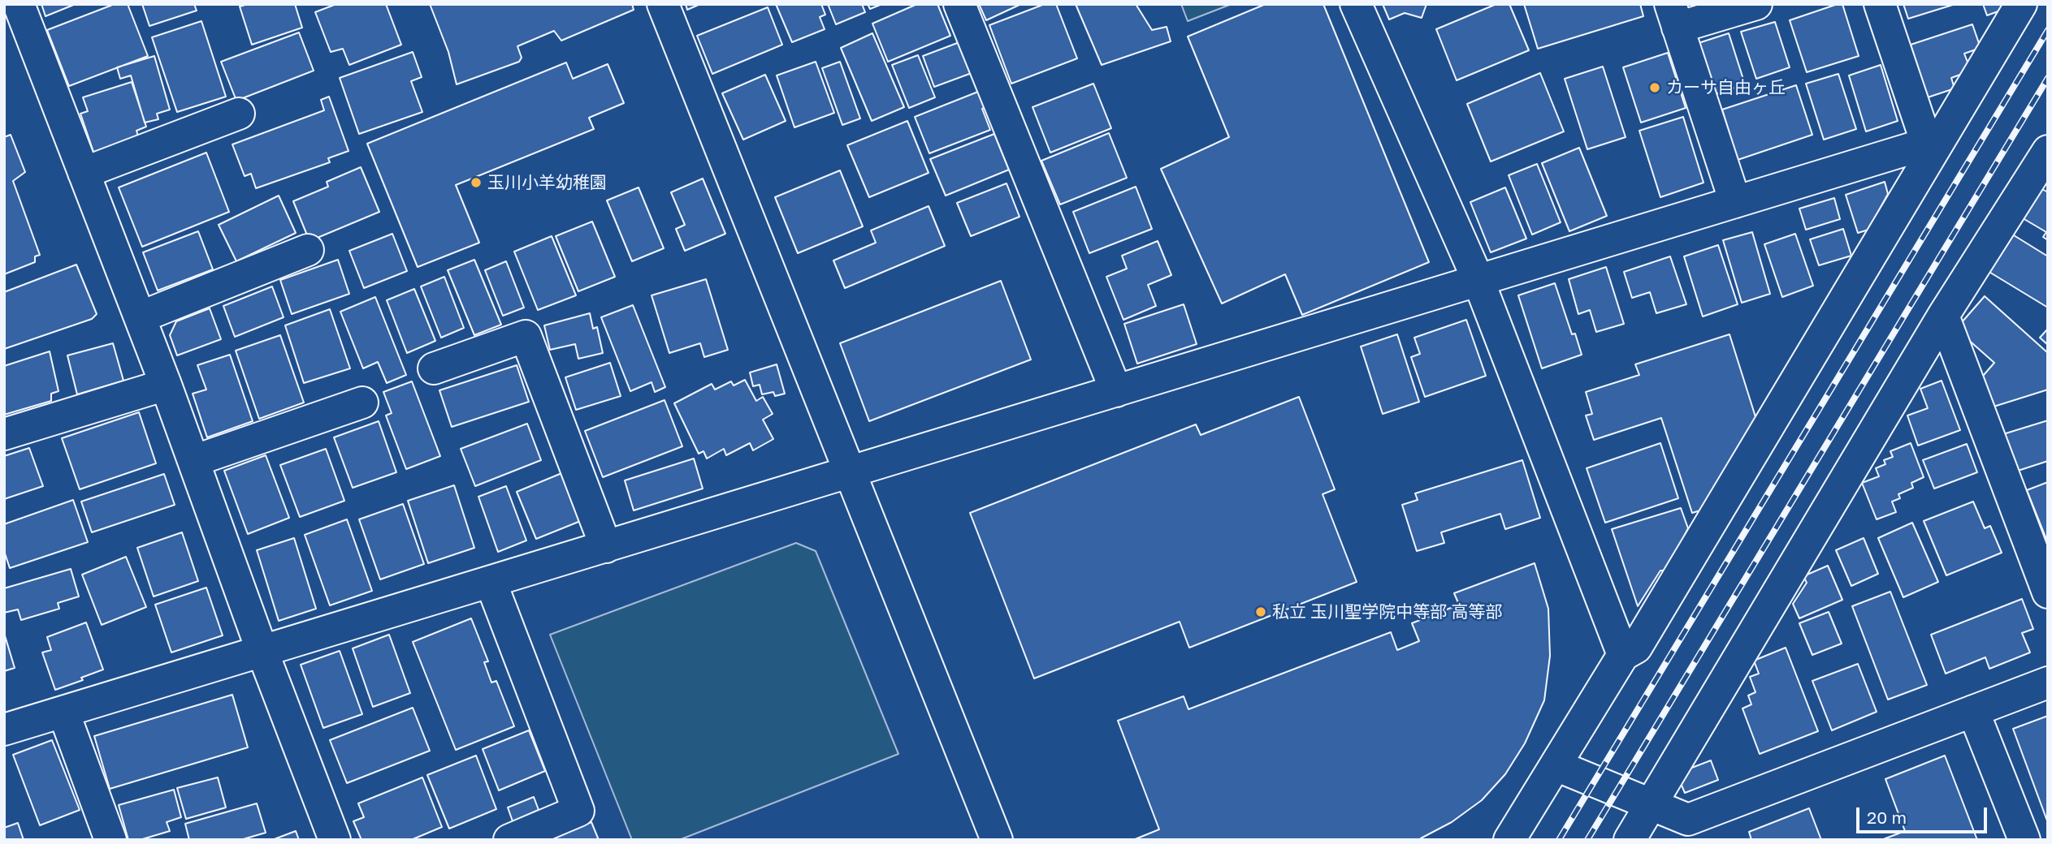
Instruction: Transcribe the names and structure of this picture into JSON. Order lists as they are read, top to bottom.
{
  "places": ["カーサ自由ヶ丘", "玉川小羊幼稚園", "私立 玉川聖学院中等部 高等部"],
  "scale_bar": "20 m"
}
